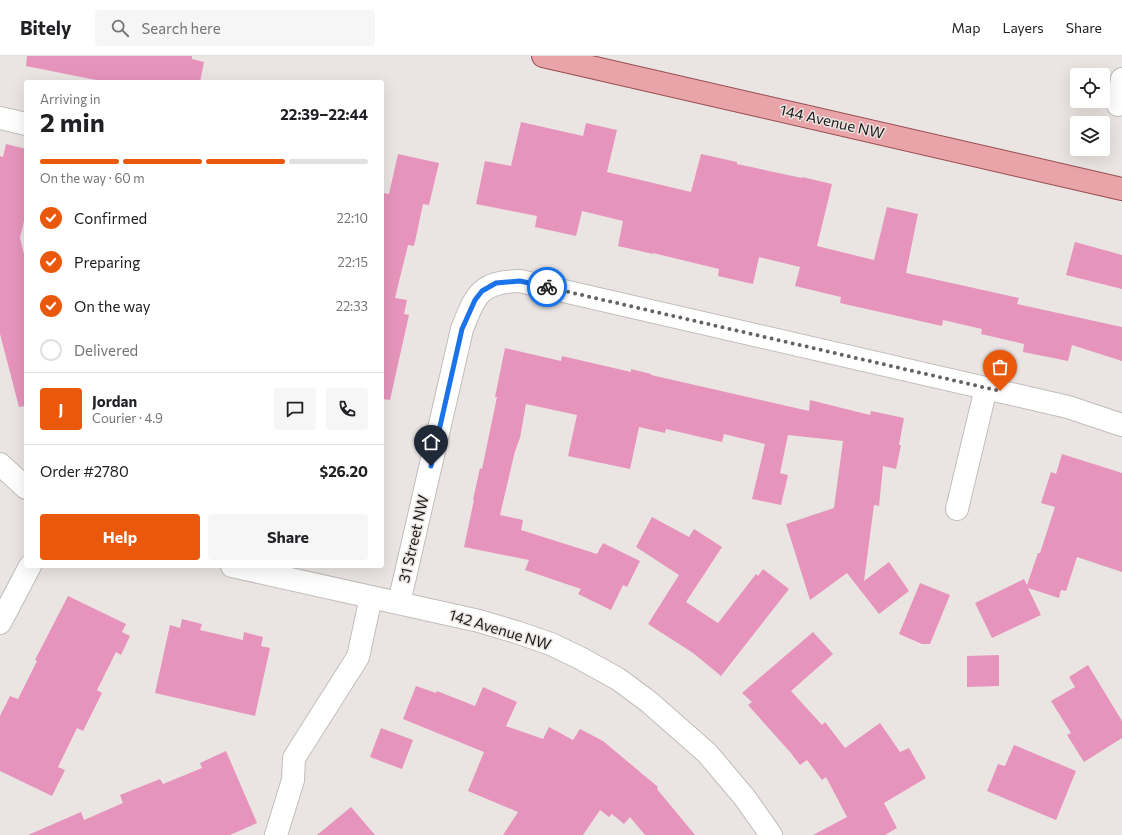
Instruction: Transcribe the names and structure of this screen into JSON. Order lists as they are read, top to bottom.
{
  "streets": {
    "main road": ["144 Avenue NW"],
    "street": ["31 Street NW", "142 Avenue NW"]
  },
  "crossings": [
    ["31 Street NW", "142 Avenue NW"]
  ],
  "page": {
    "header": "Bitely",
    "search": "Search here",
    "nav": ["Map", "Layers", "Share"],
    "heading": ["2 min", "Arriving in", "22:39–22:44"],
    "panel": [
      "Jordan",
      "Courier · 4.9",
      "Order #2780",
      "$26.20"
    ],
    "bar": "On the way · 60 m",
    "list": [
      ["Confirmed", "22:10"],
      ["Preparing", "22:15"],
      ["On the way", "22:33"],
      "Delivered"
    ],
    "round": "J",
    "buttons": ["Help", "Share"]
  }
}
